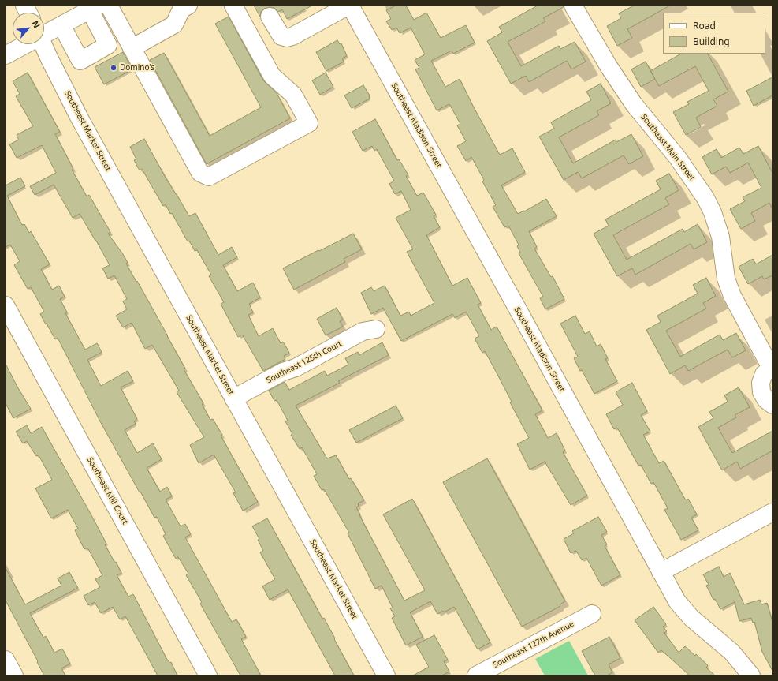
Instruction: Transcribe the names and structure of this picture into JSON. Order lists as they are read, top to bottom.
{
  "streets": {
    "street": [
      "Southeast Madison Street",
      "Southeast Market Street",
      "Southeast Main Street",
      "Southeast 125th Court",
      "Southeast Mill Court",
      "Southeast 127th Avenue"
    ]
  },
  "crossings": [
    ["Southeast Market Street", "Southeast 125th Court"]
  ],
  "places": ["Domino's"],
  "legend": ["Road", "Building"],
  "north": "top right"
}
